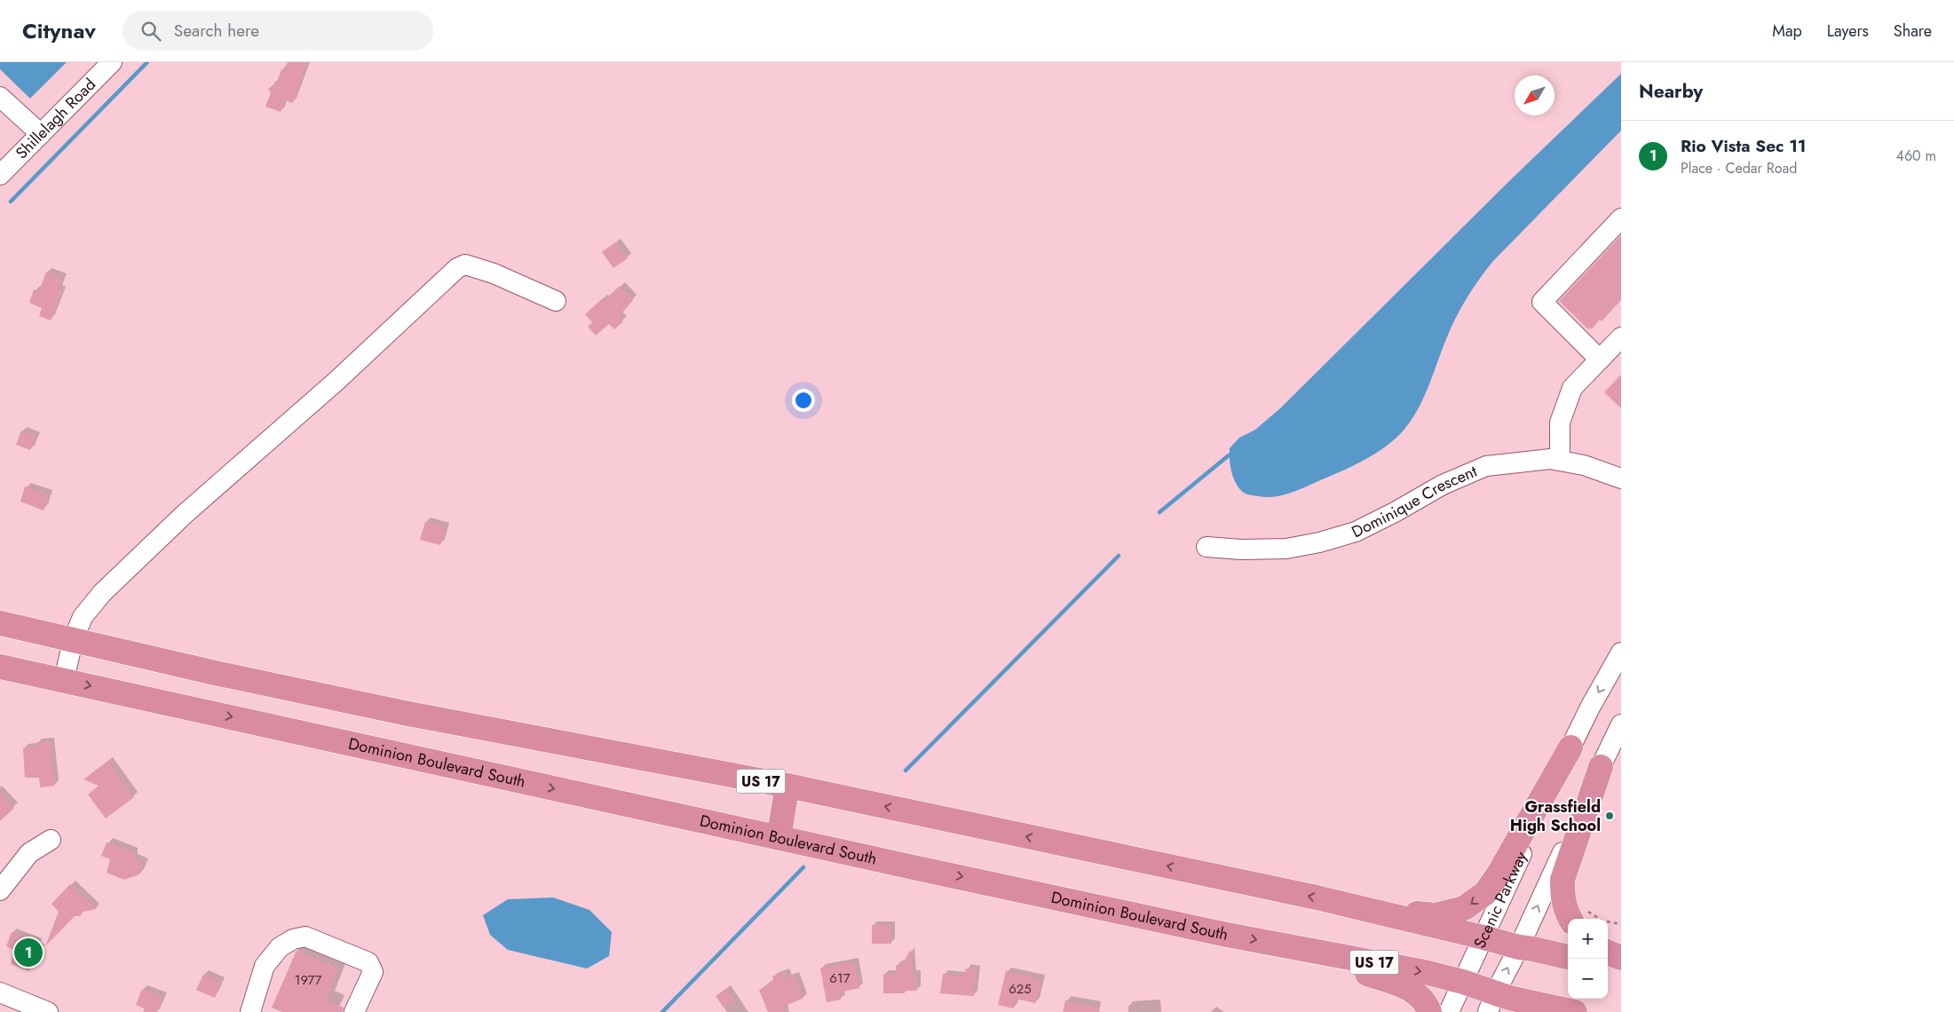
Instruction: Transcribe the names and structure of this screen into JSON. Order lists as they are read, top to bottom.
{
  "streets": {
    "highway": ["Dominion Boulevard South", "US 17"],
    "street": ["Shillelagh Road", "Dominique Crescent", "Scenic Parkway"]
  },
  "crossings": [
    ["Dominion Boulevard South", "Scenic Parkway"],
    ["US 17", "Scenic Parkway"]
  ],
  "places": ["Grassfield High School"],
  "house_numbers": ["617", "1977", "625"],
  "north": "bottom left",
  "page": {
    "header": "Citynav",
    "search": "Search here",
    "nav": ["Map", "Layers", "Share"],
    "heading": "Nearby",
    "list": [
      {
        "mark": "1",
        "name": "Rio Vista Sec 11",
        "note": "Place · Cedar Road",
        "value": "460 m"
      }
    ],
    "map_buttons": ["+", "−"],
    "pins": "1"
  }
}
